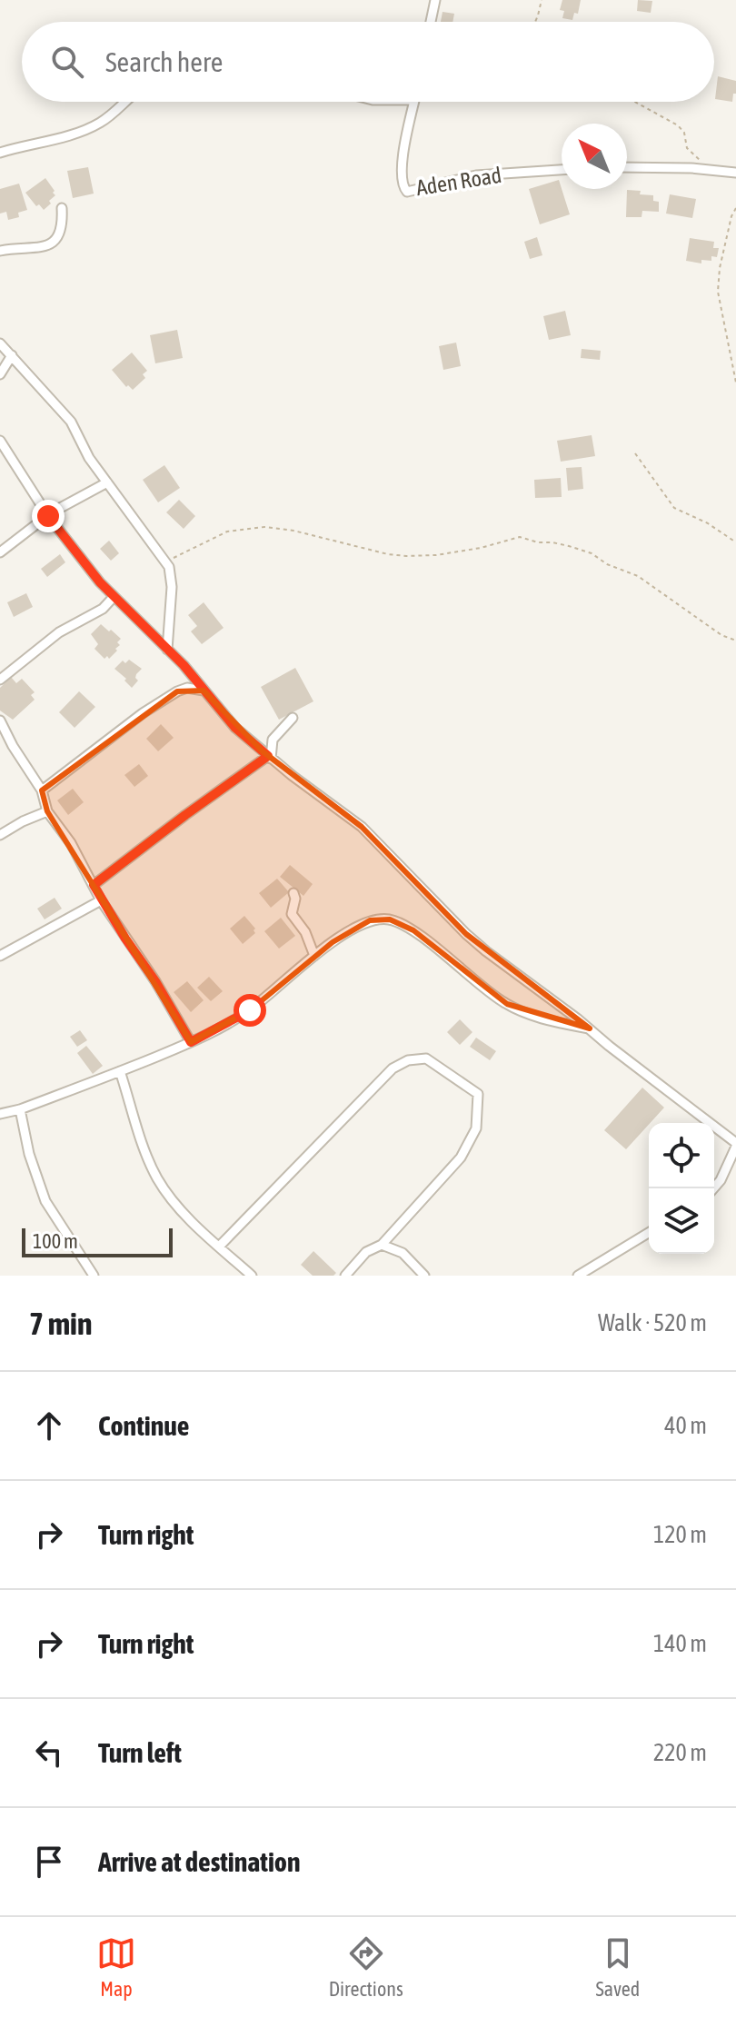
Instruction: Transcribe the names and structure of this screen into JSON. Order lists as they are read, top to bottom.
{
  "streets": {
    "street": ["Aden Road"]
  },
  "scale_bar": "100 m",
  "north": "top left",
  "page": {
    "search": "Search here",
    "scale": "100 m",
    "heading": ["7 min", "Walk · 520 m"],
    "list": [
      ["Continue", "40 m"],
      ["Turn right", "120 m"],
      ["Turn right", "140 m"],
      ["Turn left", "220 m"],
      "Arrive at destination"
    ],
    "nav": ["Map", "Directions", "Saved"]
  }
}
